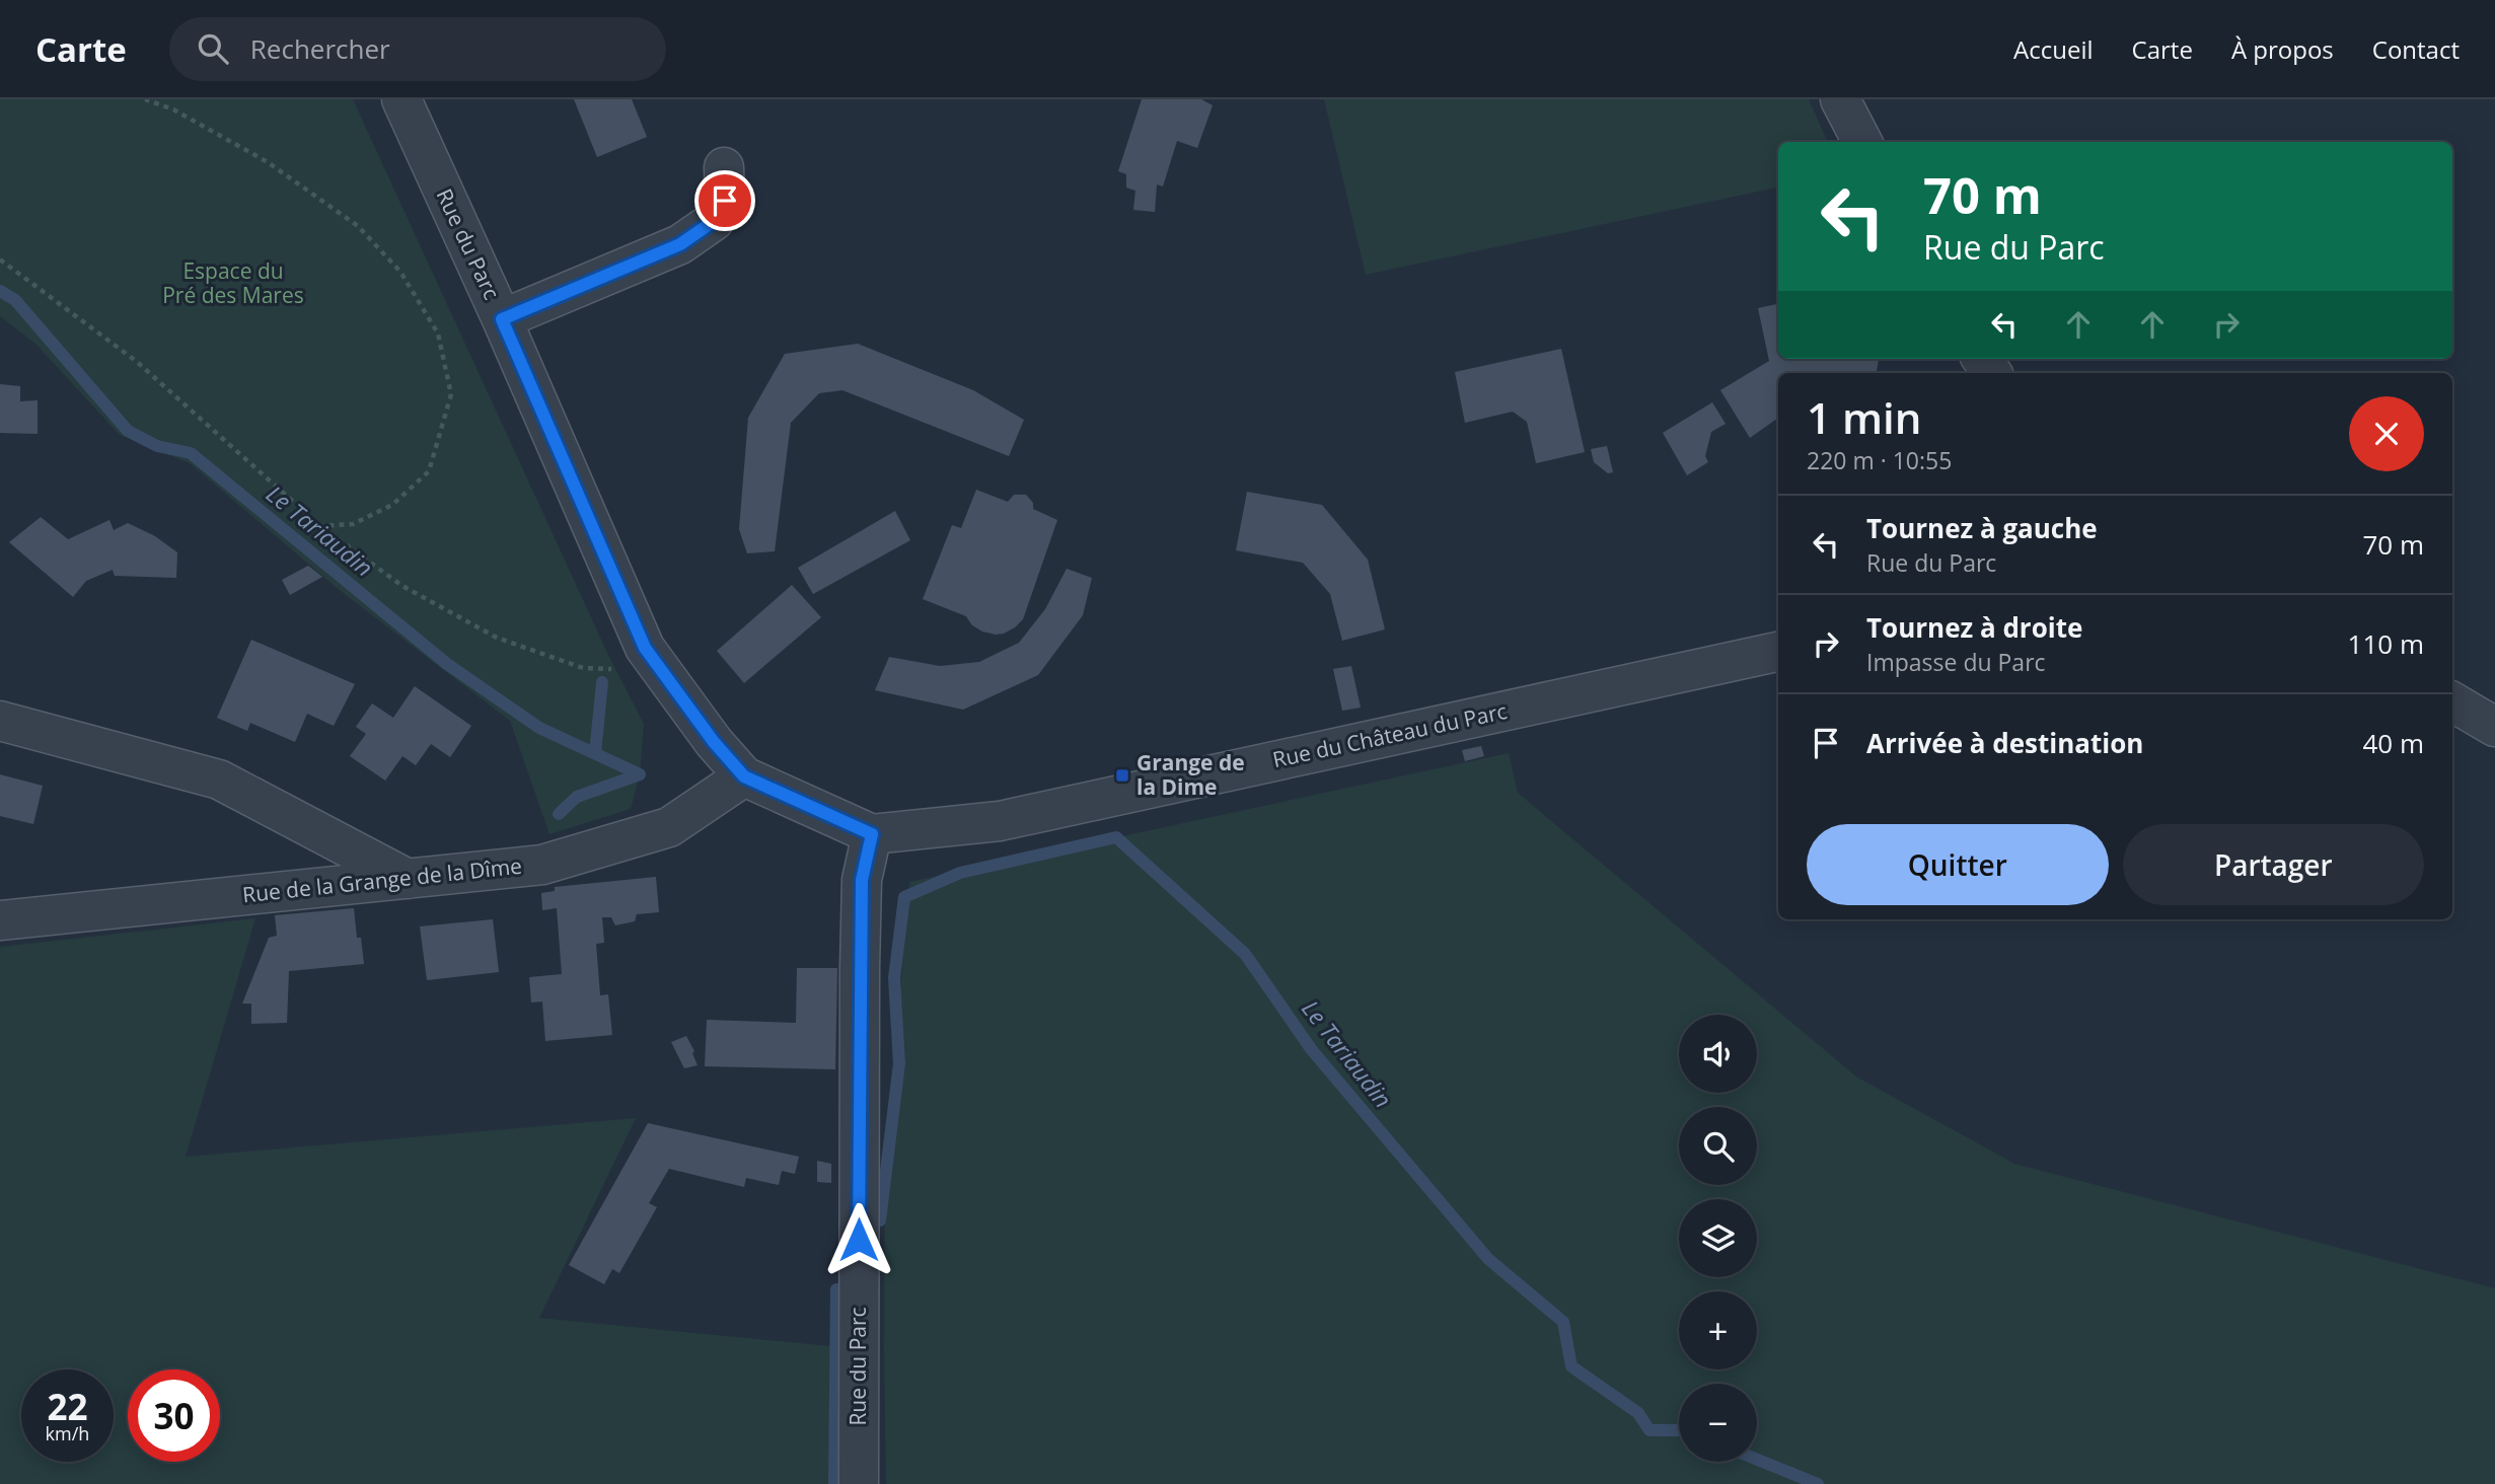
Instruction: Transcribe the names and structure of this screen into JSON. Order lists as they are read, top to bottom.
{
  "streets": {
    "street": ["Rue du Parc", "Rue du Château du Parc", "Rue de la Grange de la Dîme"]
  },
  "crossings": [
    ["Rue du Parc", "Rue du Château du Parc"],
    ["Rue du Parc", "Rue de la Grange de la Dîme"]
  ],
  "water": ["Le Tariaudin"],
  "parks": ["Espace du Pré des Mares"],
  "places": {
    "transit": ["Grange de la Dime"]
  },
  "page": {
    "header": "Carte",
    "search": "Rechercher",
    "nav": [
      "Accueil",
      "Carte",
      "À propos",
      "Contact"
    ],
    "turn": ["70 m", "Rue du Parc"],
    "heading": ["1 min", "220 m · 10:55"],
    "list": [
      {
        "name": "Tournez à gauche",
        "note": "Rue du Parc",
        "value": "70 m"
      },
      {
        "name": "Tournez à droite",
        "note": "Impasse du Parc",
        "value": "110 m"
      },
      {
        "name": "Arrivée à destination",
        "value": "40 m"
      }
    ],
    "buttons": ["Quitter", "Partager"],
    "map_buttons": ["+", "−"],
    "speed": "22 km/h",
    "limit": "30"
  }
}
